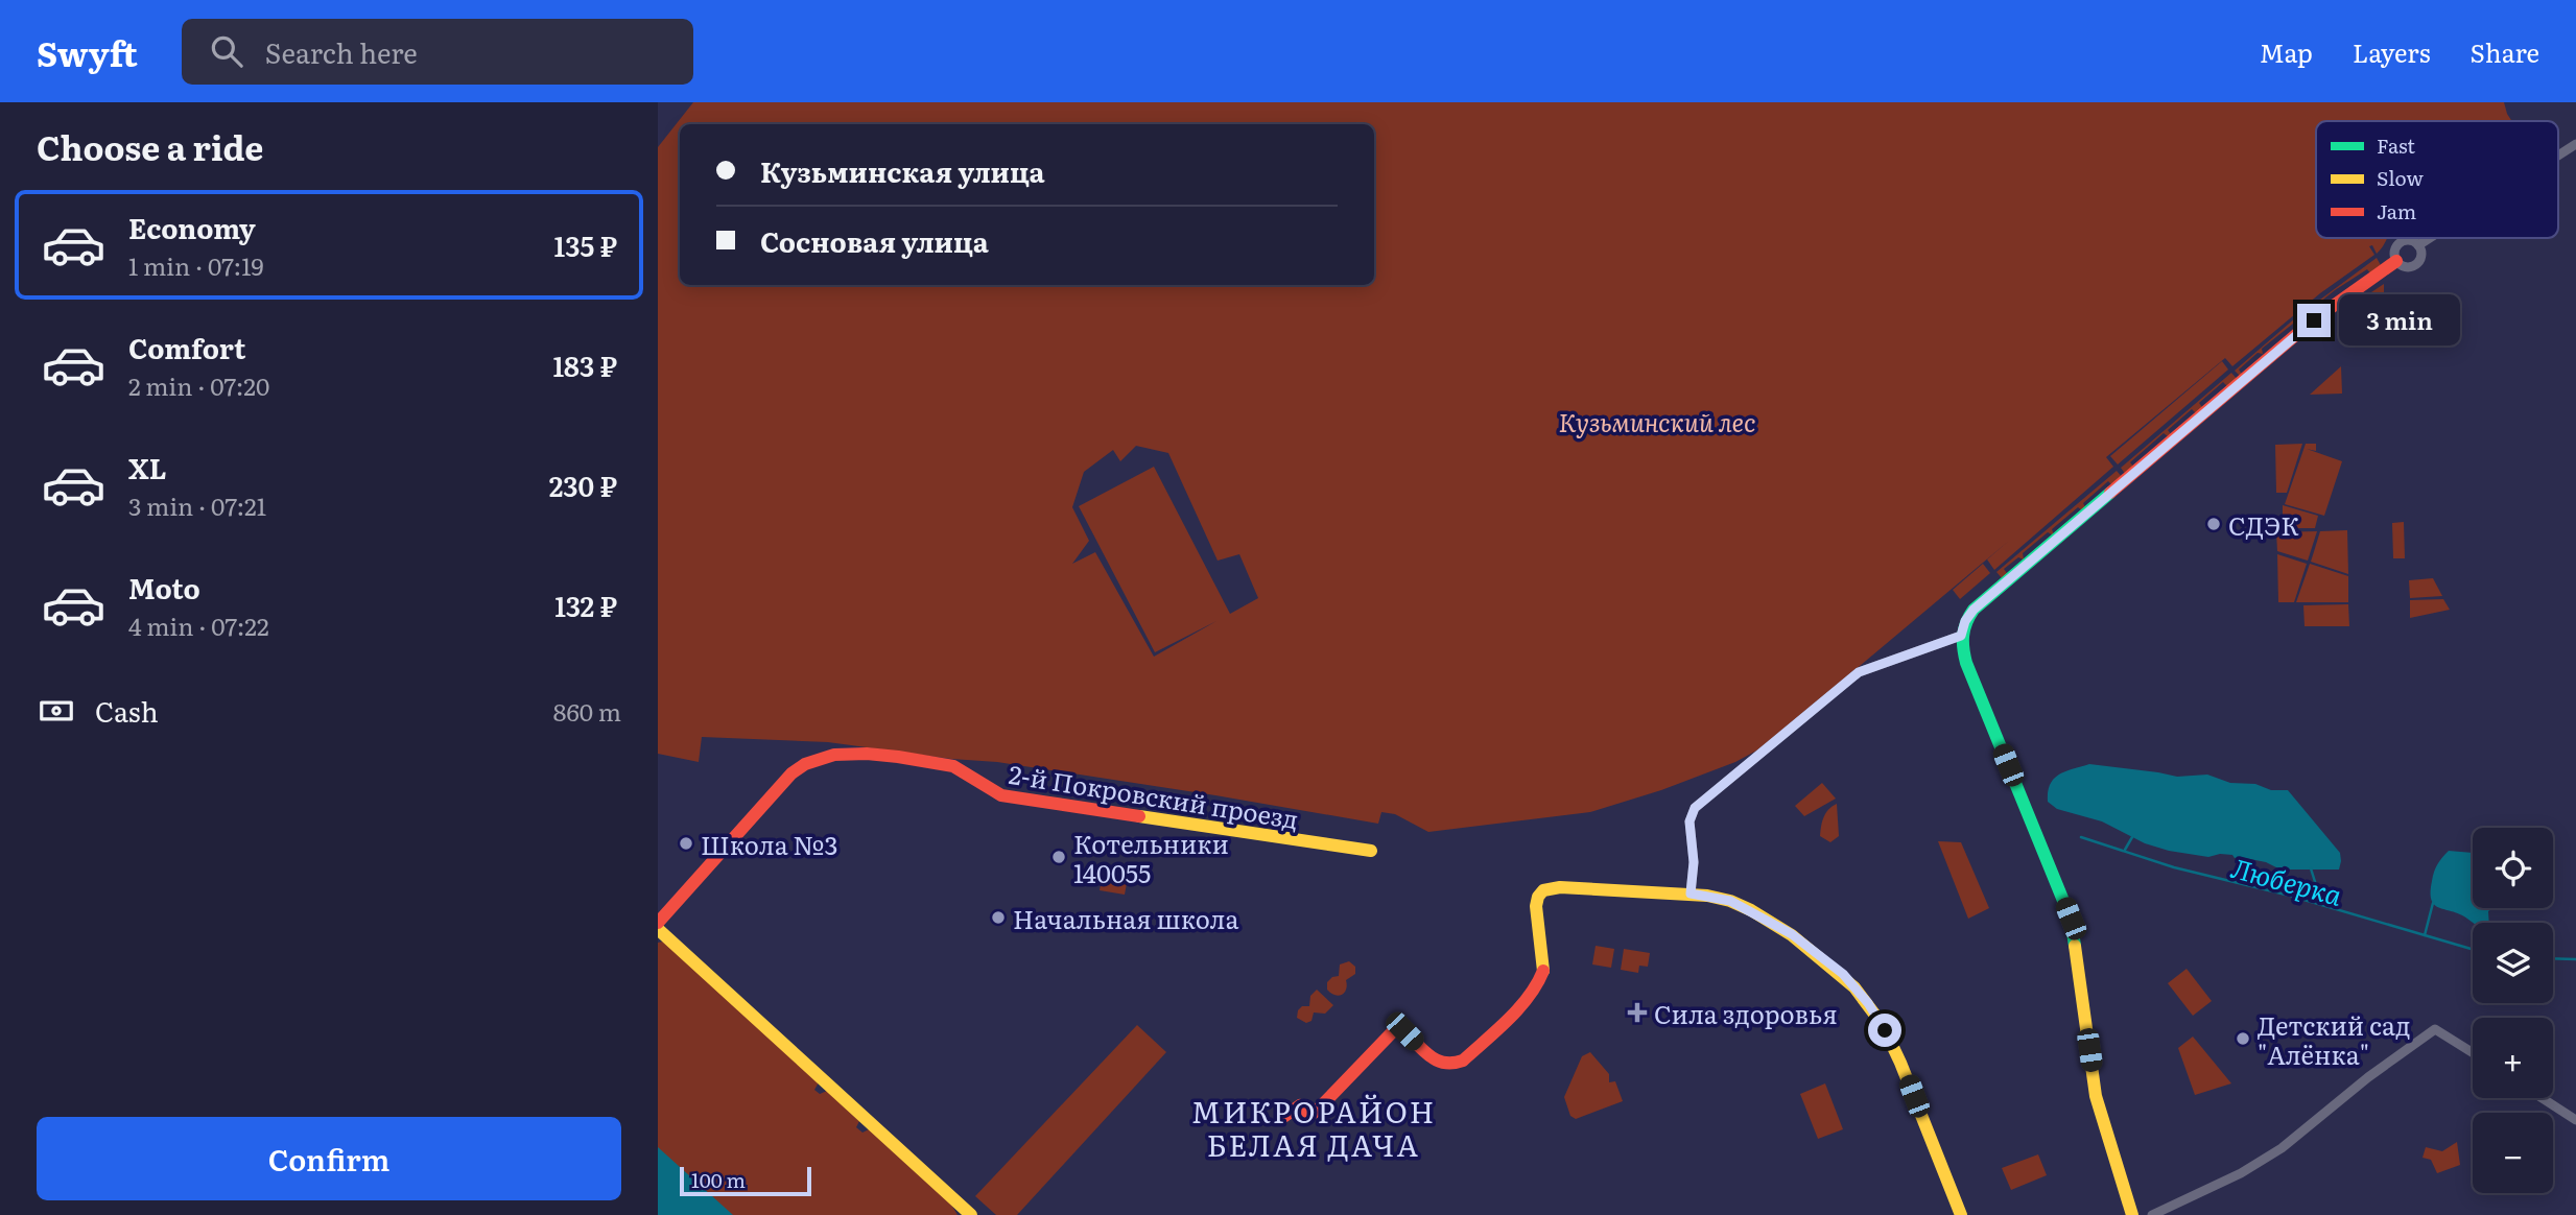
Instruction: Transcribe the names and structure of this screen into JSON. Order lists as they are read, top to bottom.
{
  "streets": {
    "street": ["2-й Покровский проезд"]
  },
  "districts": ["МИКРОРАЙОН БЕЛАЯ ДАЧА"],
  "water": ["Люберка"],
  "parks": ["Кузьминский лес"],
  "places": {
    "other": [
      "СДЭК",
      "Школа №3",
      "Котельники 140055",
      "Начальная школа",
      "Детский сад \"Алёнка\""
    ],
    "health": ["Сила здоровья"]
  },
  "legend": ["Fast", "Slow", "Jam"],
  "scale_bar": "100 m",
  "page": {
    "header": "Swyft",
    "search": "Search here",
    "nav": ["Map", "Layers", "Share"],
    "heading": "Choose a ride",
    "banner": ["Кузьминская улица", "Сосновая улица"],
    "list": [
      {
        "name": "Economy",
        "note": "1 min · 07:19",
        "value": "135 ₽"
      },
      {
        "name": "Comfort",
        "note": "2 min · 07:20",
        "value": "183 ₽"
      },
      {
        "name": "XL",
        "note": "3 min · 07:21",
        "value": "230 ₽"
      },
      {
        "name": "Moto",
        "note": "4 min · 07:22",
        "value": "132 ₽"
      }
    ],
    "bubble": "3 min",
    "pay": ["Cash", "860 m"],
    "map_buttons": ["+", "−"],
    "buttons": "Confirm",
    "scale": "100 m"
  }
}
